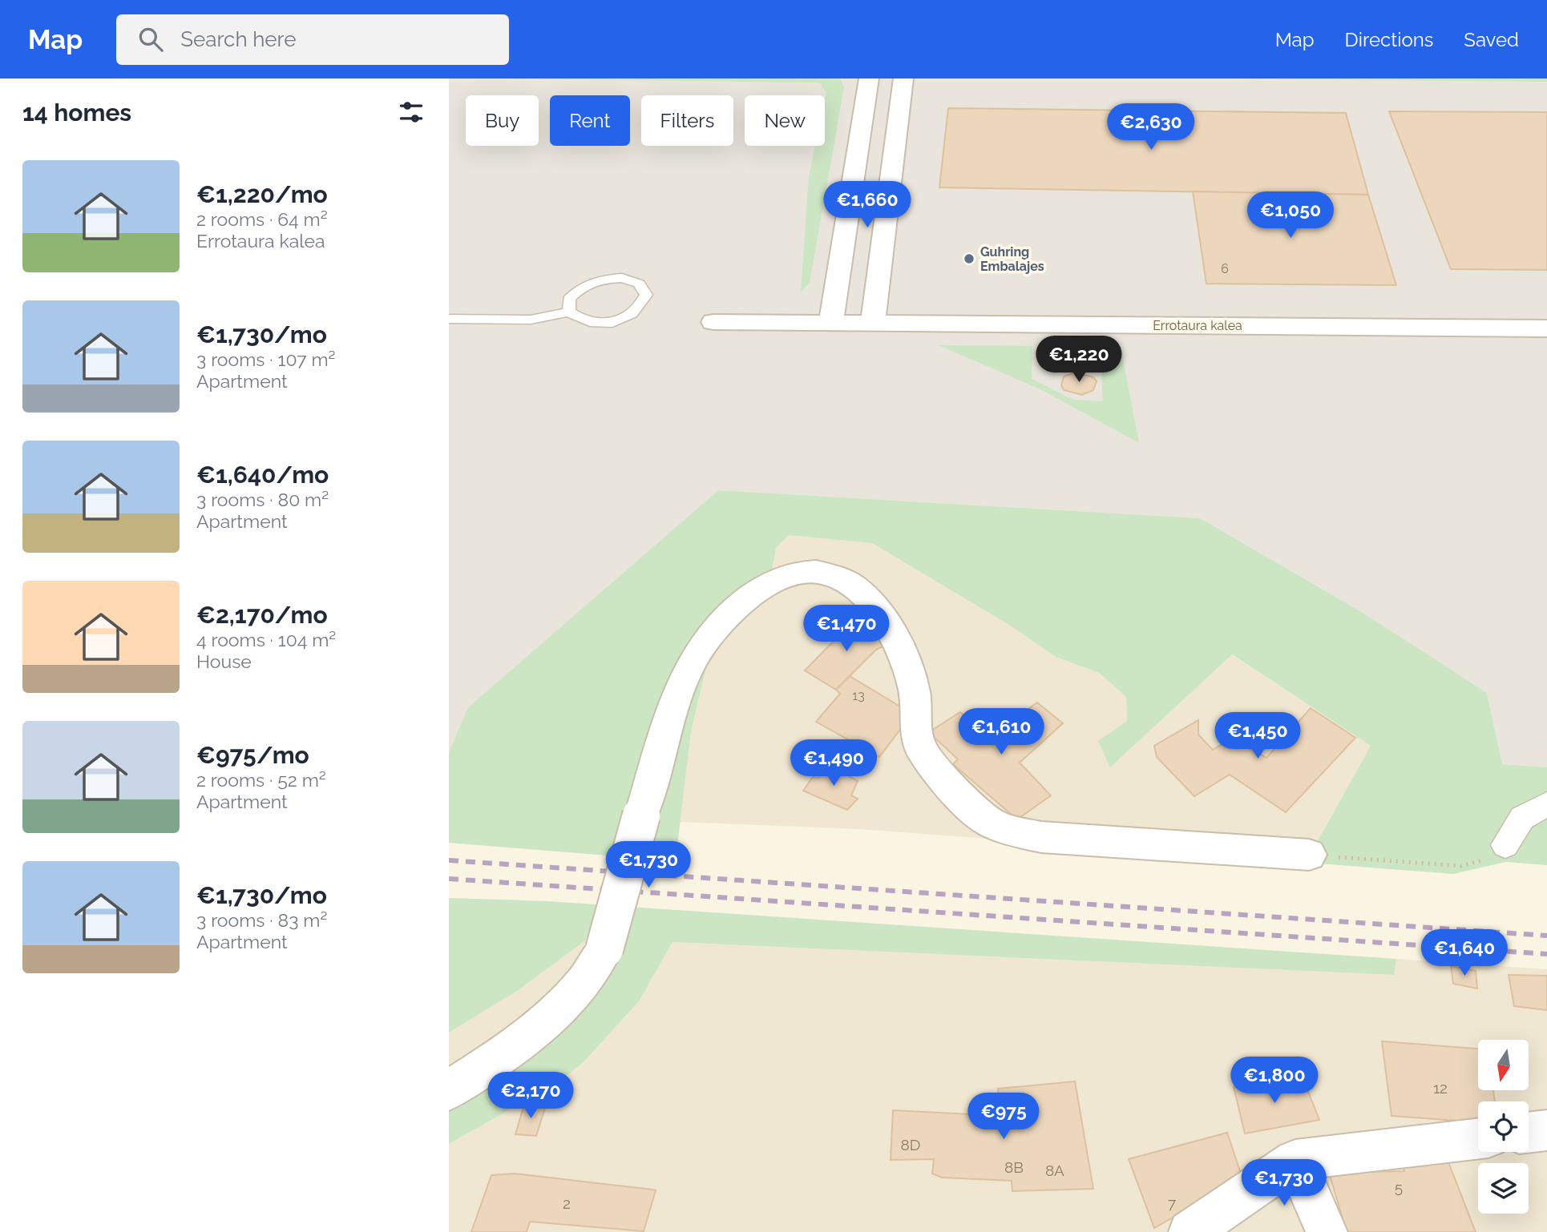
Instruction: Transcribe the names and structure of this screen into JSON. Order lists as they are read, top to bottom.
{
  "streets": {
    "street": ["Errotaura kalea"]
  },
  "places": ["Guhring Embalajes"],
  "house_numbers": [
    "6",
    "13",
    "12",
    "8D",
    "8B",
    "8A",
    "5",
    "2",
    "7"
  ],
  "north": "bottom",
  "page": {
    "header": "Map",
    "search": "Search here",
    "nav": ["Map", "Directions", "Saved"],
    "heading": "14 homes",
    "chip": [
      "Buy",
      "Rent",
      "Filters",
      "New"
    ],
    "price": [
      "€2,630",
      "€1,660",
      "€1,050",
      "€1,220",
      "€1,470",
      "€1,610",
      "€1,450",
      "€1,490",
      "€1,730",
      "€1,640",
      "€1,800",
      "€2,170",
      "€975",
      "€1,730"
    ],
    "list": [
      {
        "name": "€1,220/mo",
        "note": "2 rooms · 64 m² · Errotaura kalea"
      },
      {
        "name": "€1,730/mo",
        "note": "3 rooms · 107 m² · Apartment"
      },
      {
        "name": "€1,640/mo",
        "note": "3 rooms · 80 m² · Apartment"
      },
      {
        "name": "€2,170/mo",
        "note": "4 rooms · 104 m² · House"
      },
      {
        "name": "€975/mo",
        "note": "2 rooms · 52 m² · Apartment"
      },
      {
        "name": "€1,730/mo",
        "note": "3 rooms · 83 m² · Apartment"
      }
    ]
  }
}
